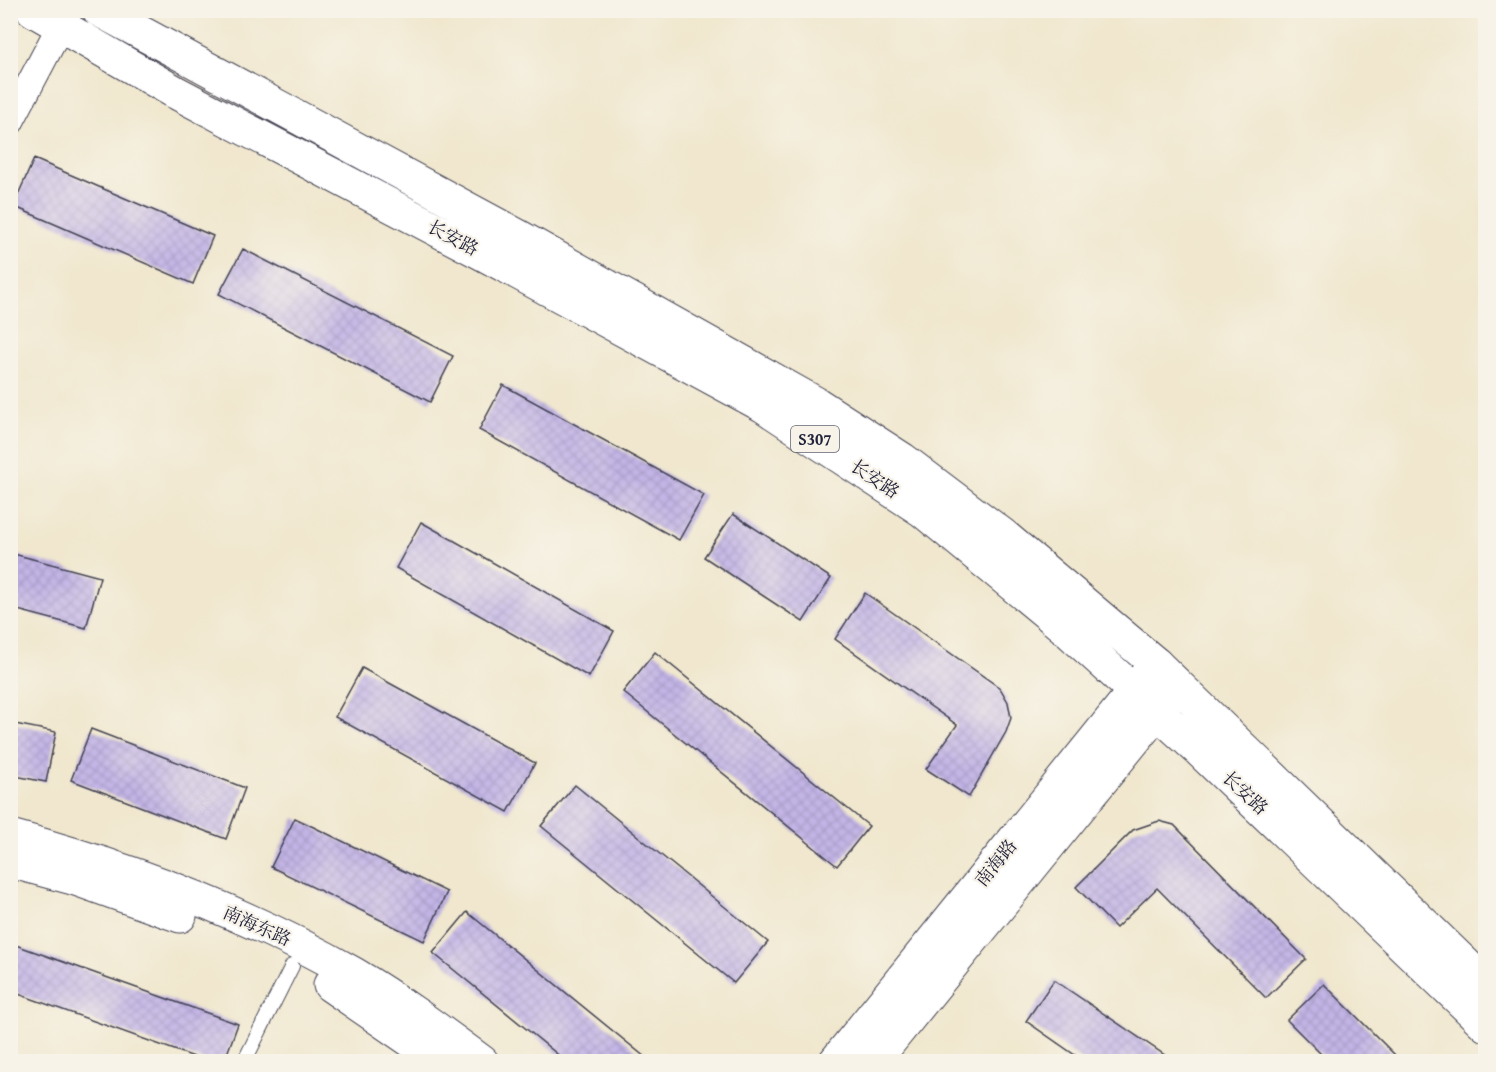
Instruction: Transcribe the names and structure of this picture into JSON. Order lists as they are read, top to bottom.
{
  "streets": {
    "main road": [
      "长安路",
      "S307",
      "南海路",
      "南海东路"
    ]
  },
  "crossings": [
    ["长安路", "南海路"]
  ]
}
